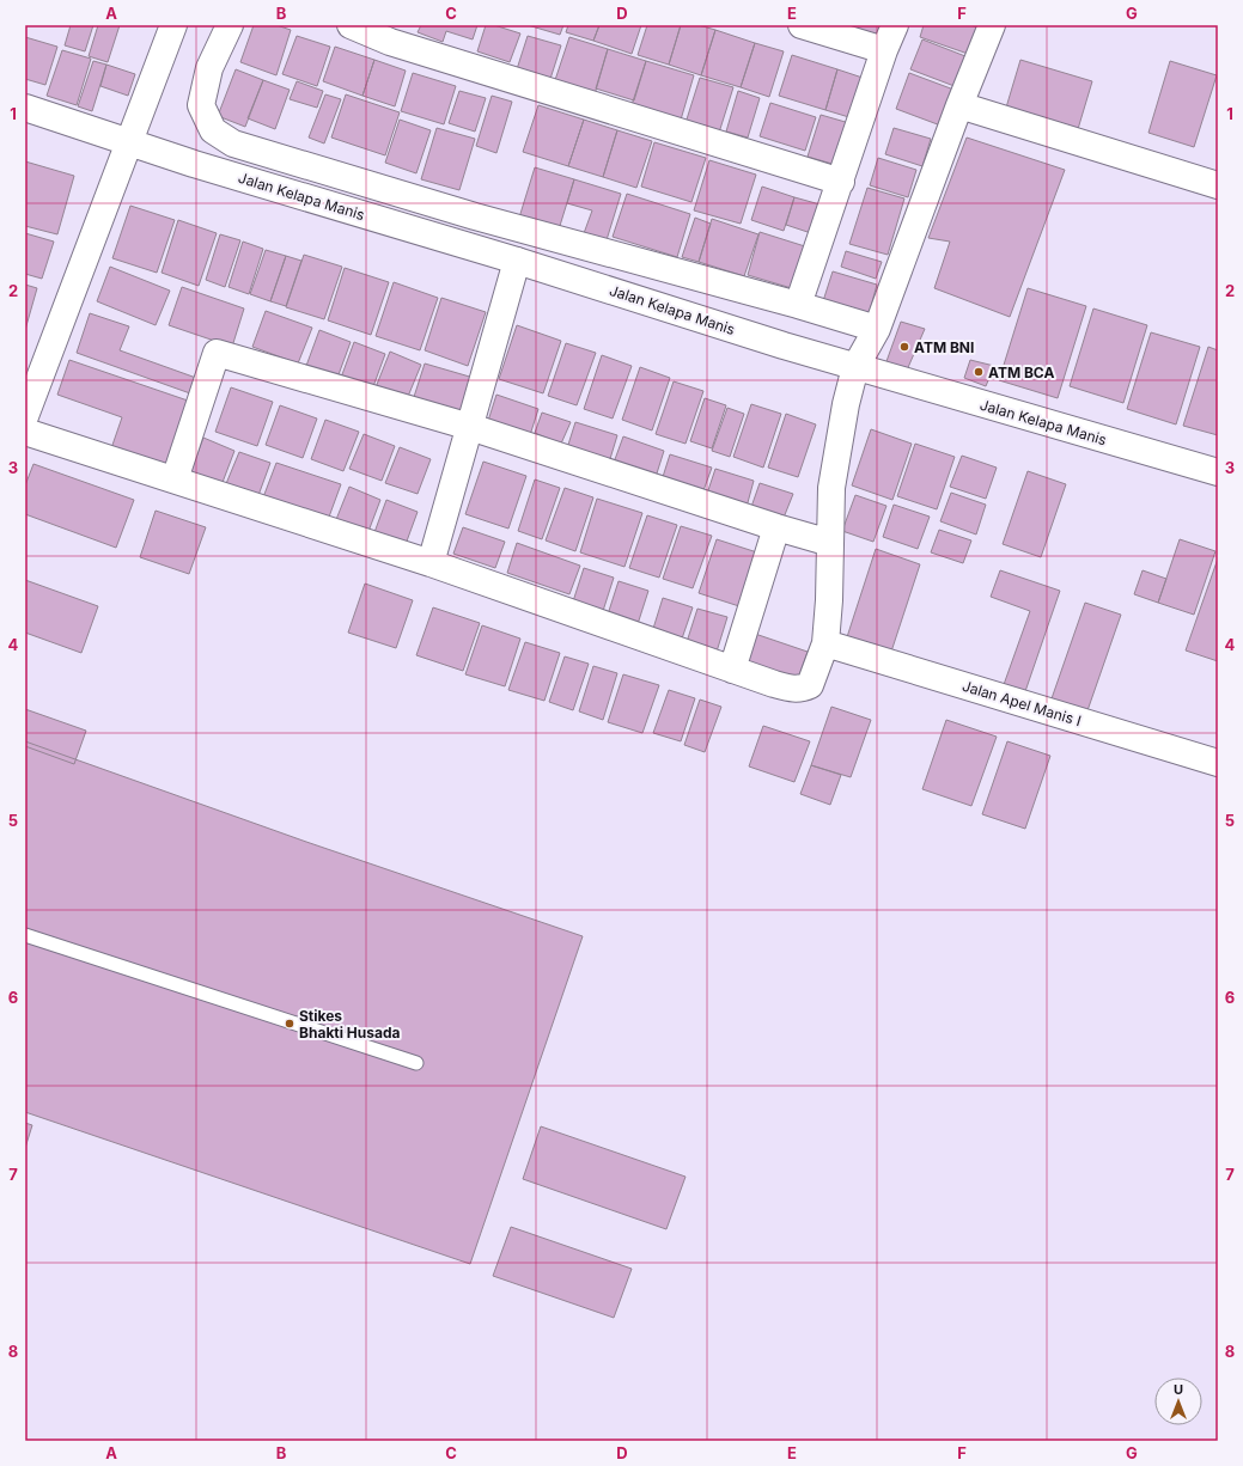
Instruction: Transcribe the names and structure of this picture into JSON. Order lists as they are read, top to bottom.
{
  "streets": {
    "street": ["Jalan Kelapa Manis", "Jalan Apel Manis I"]
  },
  "places": ["ATM BNI", "ATM BCA", "Stikes Bhakti Husada"],
  "north": "top",
  "grid": {
    "columns": [
      "A",
      "B",
      "C",
      "D",
      "E",
      "F",
      "G"
    ],
    "rows": [
      "1",
      "2",
      "3",
      "4",
      "5",
      "6",
      "7",
      "8"
    ]
  }
}
